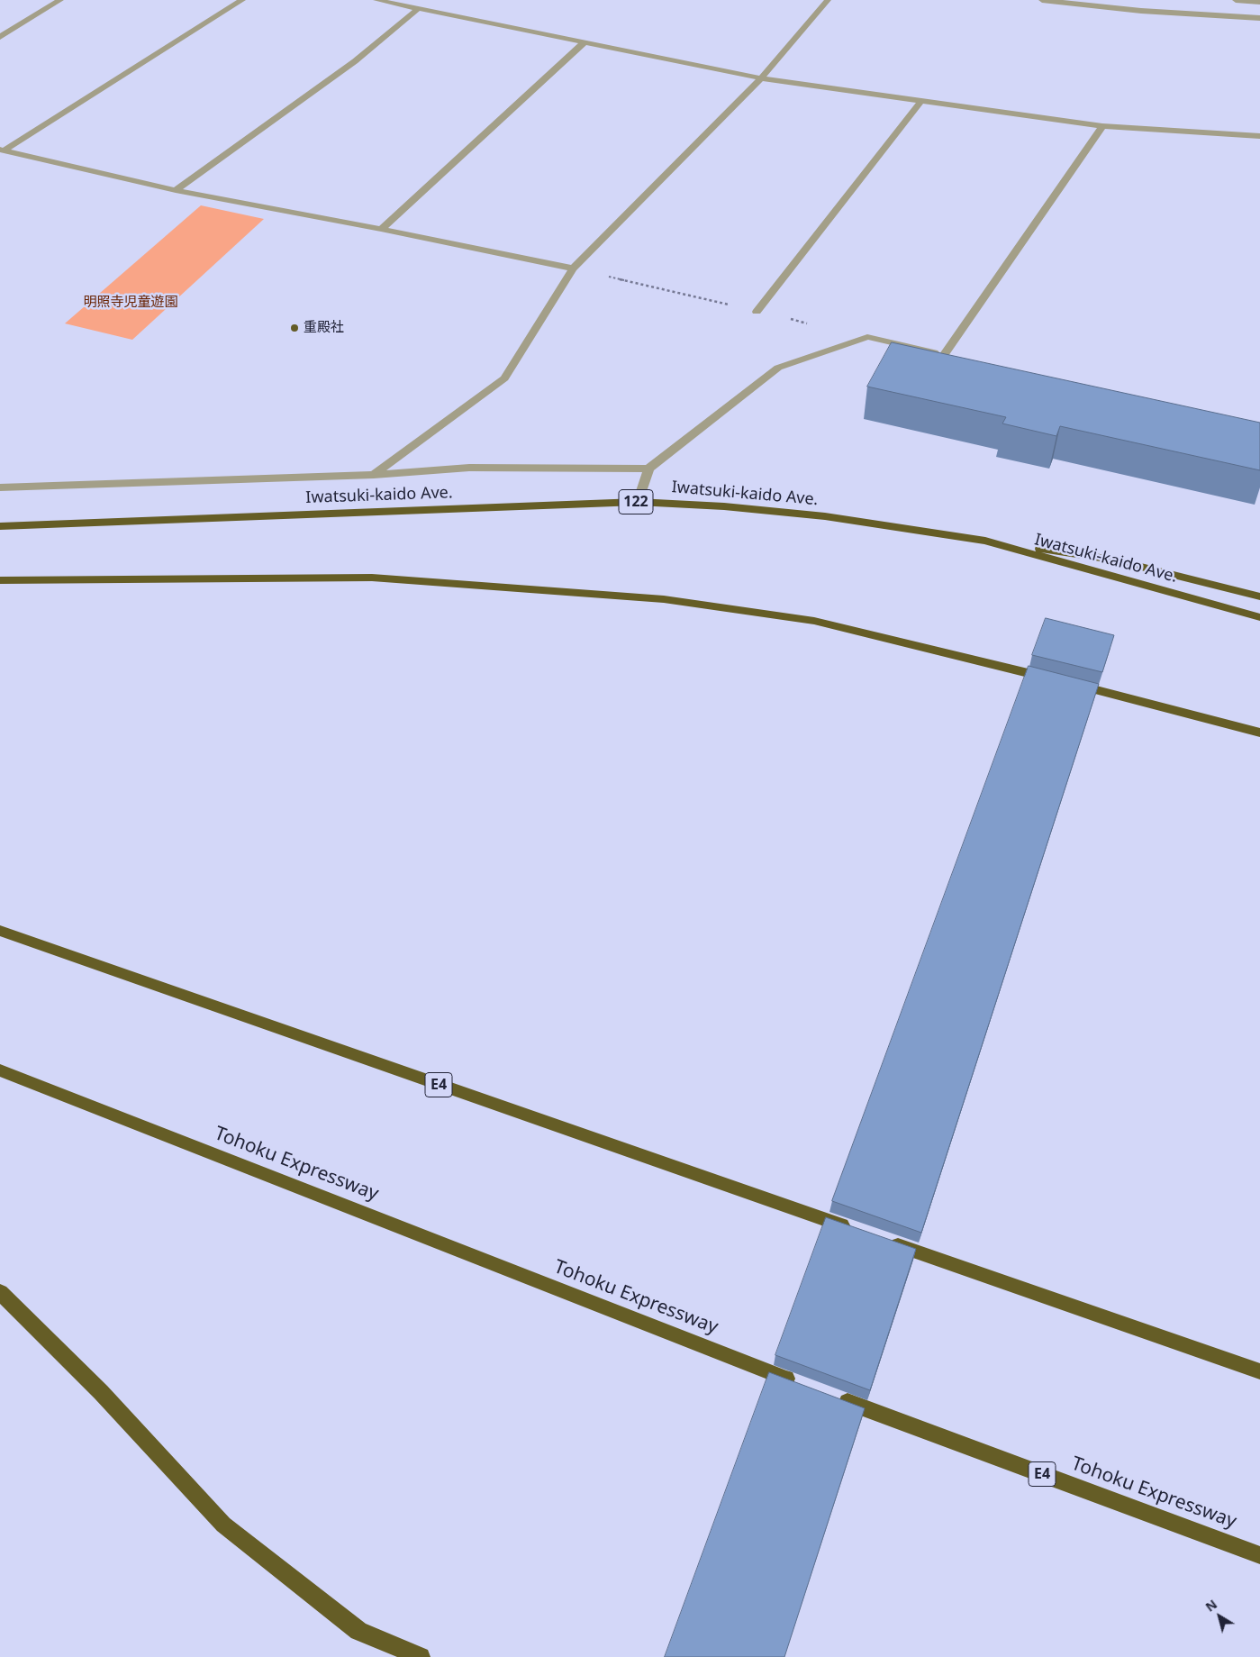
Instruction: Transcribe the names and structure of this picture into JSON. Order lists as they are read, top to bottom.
{
  "streets": {
    "highway": [
      "Iwatsuki-kaido Ave.",
      "122",
      "E4",
      "Tohoku Expressway"
    ]
  },
  "parks": ["明照寺児童遊園"],
  "places": ["重殿社"],
  "north": "top left"
}
